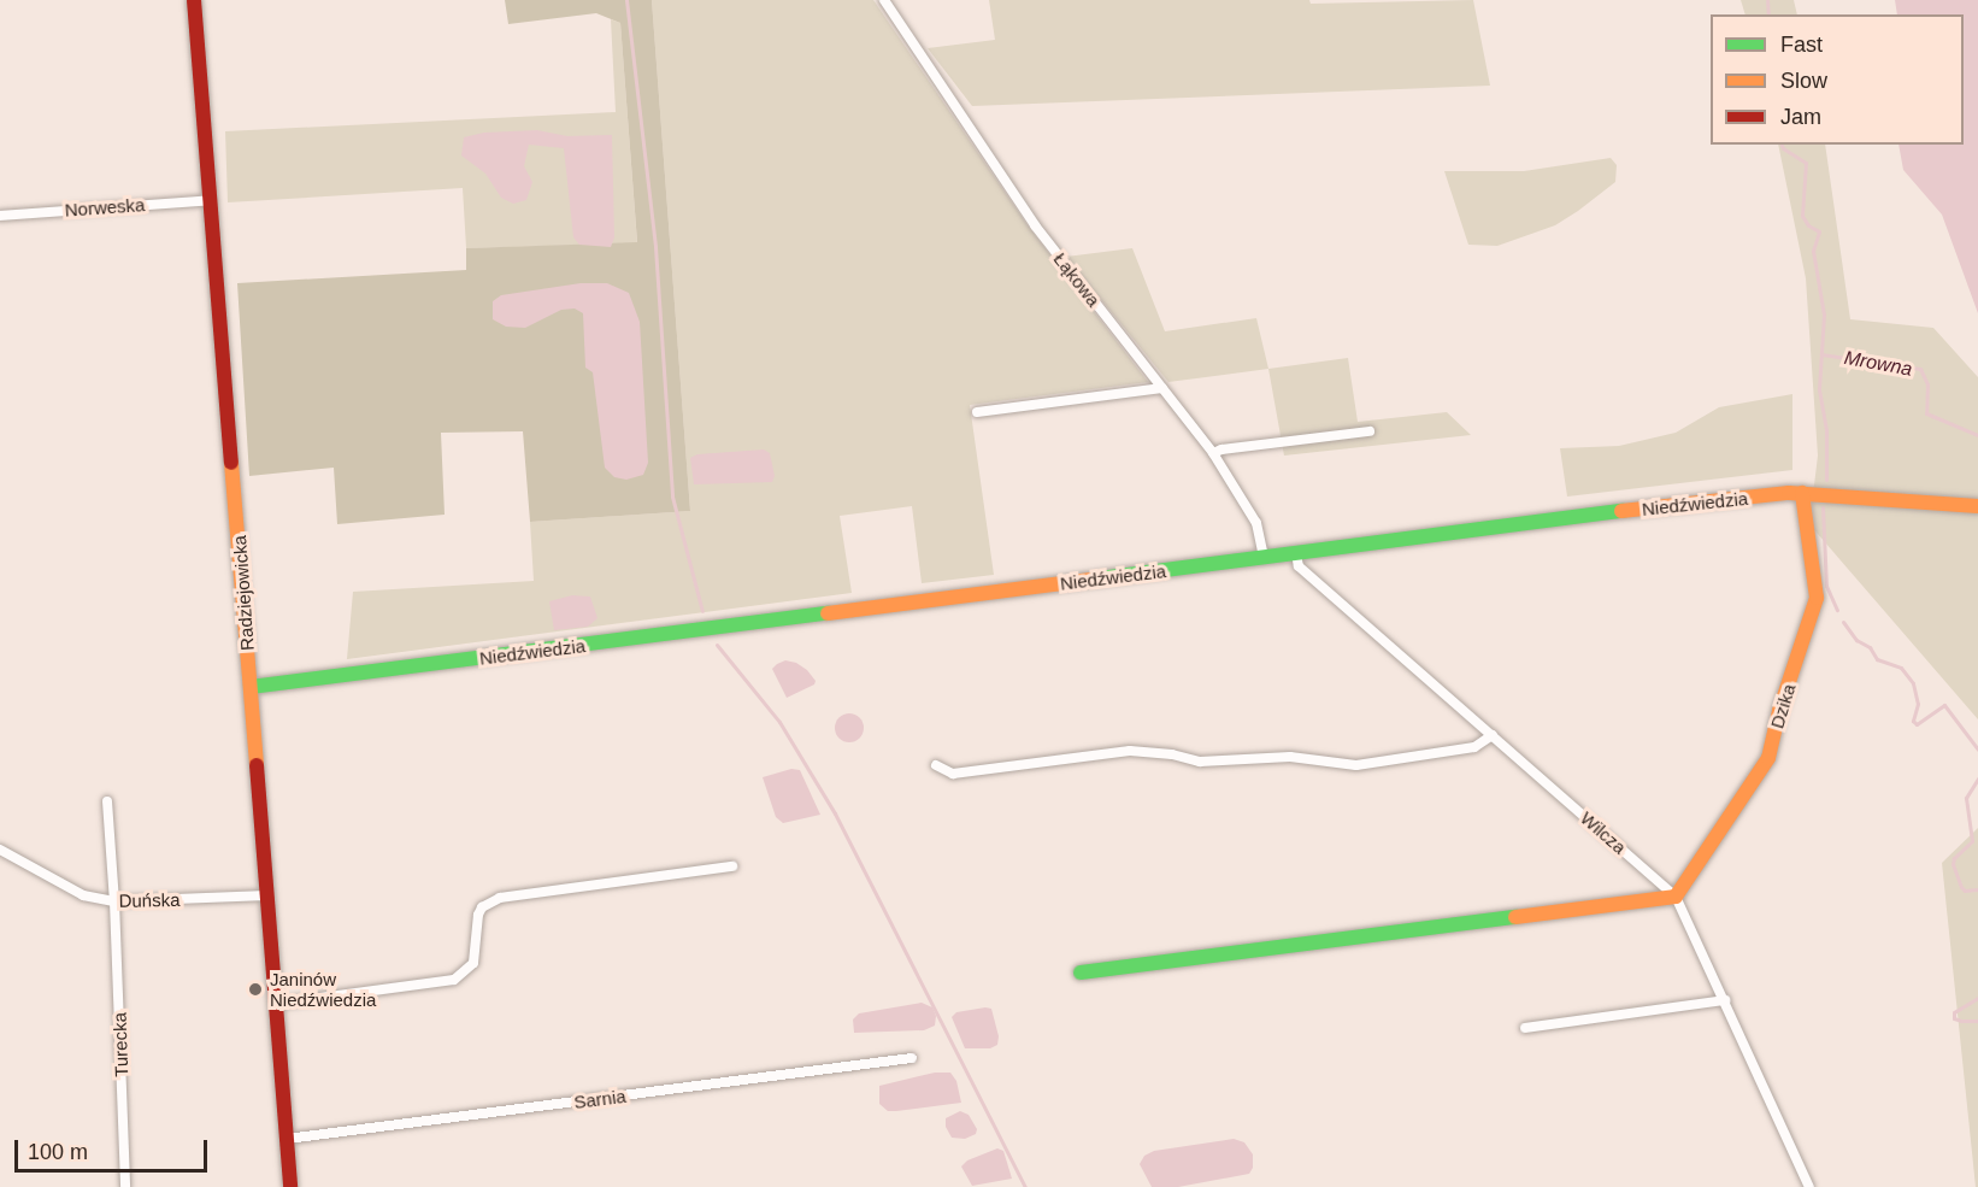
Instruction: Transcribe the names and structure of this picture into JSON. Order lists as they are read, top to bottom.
{
  "streets": {
    "street": [
      "Norweska",
      "Łąkowa",
      "Niedźwiedzia",
      "Radziejowicka",
      "Dzika",
      "Wilcza",
      "Duńska",
      "Turecka",
      "Sarnia"
    ]
  },
  "crossings": [
    ["Norweska", "Radziejowicka"],
    ["Łąkowa", "Niedźwiedzia"],
    ["Niedźwiedzia", "Radziejowicka"],
    ["Niedźwiedzia", "Dzika"],
    ["Niedźwiedzia", "Wilcza"],
    ["Radziejowicka", "Duńska"],
    ["Radziejowicka", "Sarnia"],
    ["Dzika", "Wilcza"],
    ["Duńska", "Turecka"]
  ],
  "water": ["Mrowna"],
  "places": ["Janinów Niedźwiedzia"],
  "legend": ["Fast", "Slow", "Jam"],
  "scale_bar": "100 m"
}
